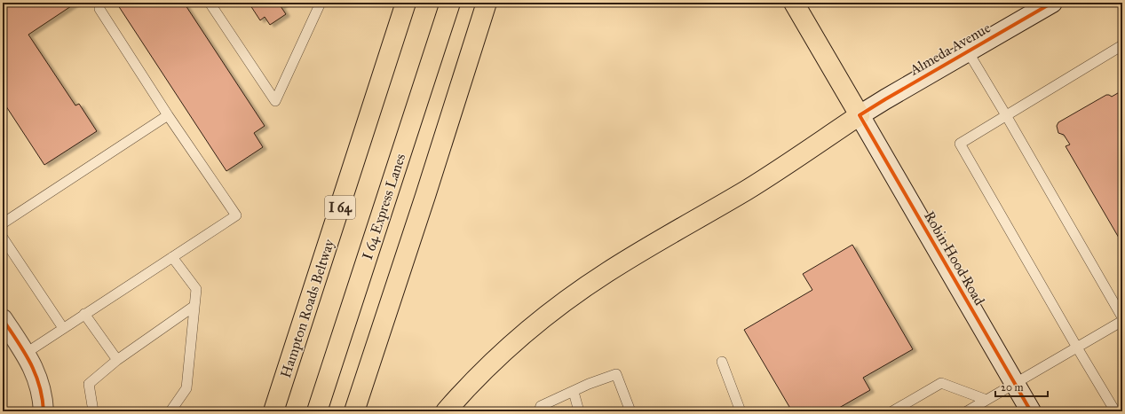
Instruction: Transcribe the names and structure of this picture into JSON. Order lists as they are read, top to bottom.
{
  "streets": {
    "main road": [
      "I 64 Express Lanes",
      "I 64",
      "Robin Hood Road",
      "Hampton Roads Beltway"
    ],
    "street": ["Almeda Avenue"]
  },
  "crossings": [
    ["Almeda Avenue", "Robin Hood Road"]
  ],
  "scale_bar": "20 m"
}
